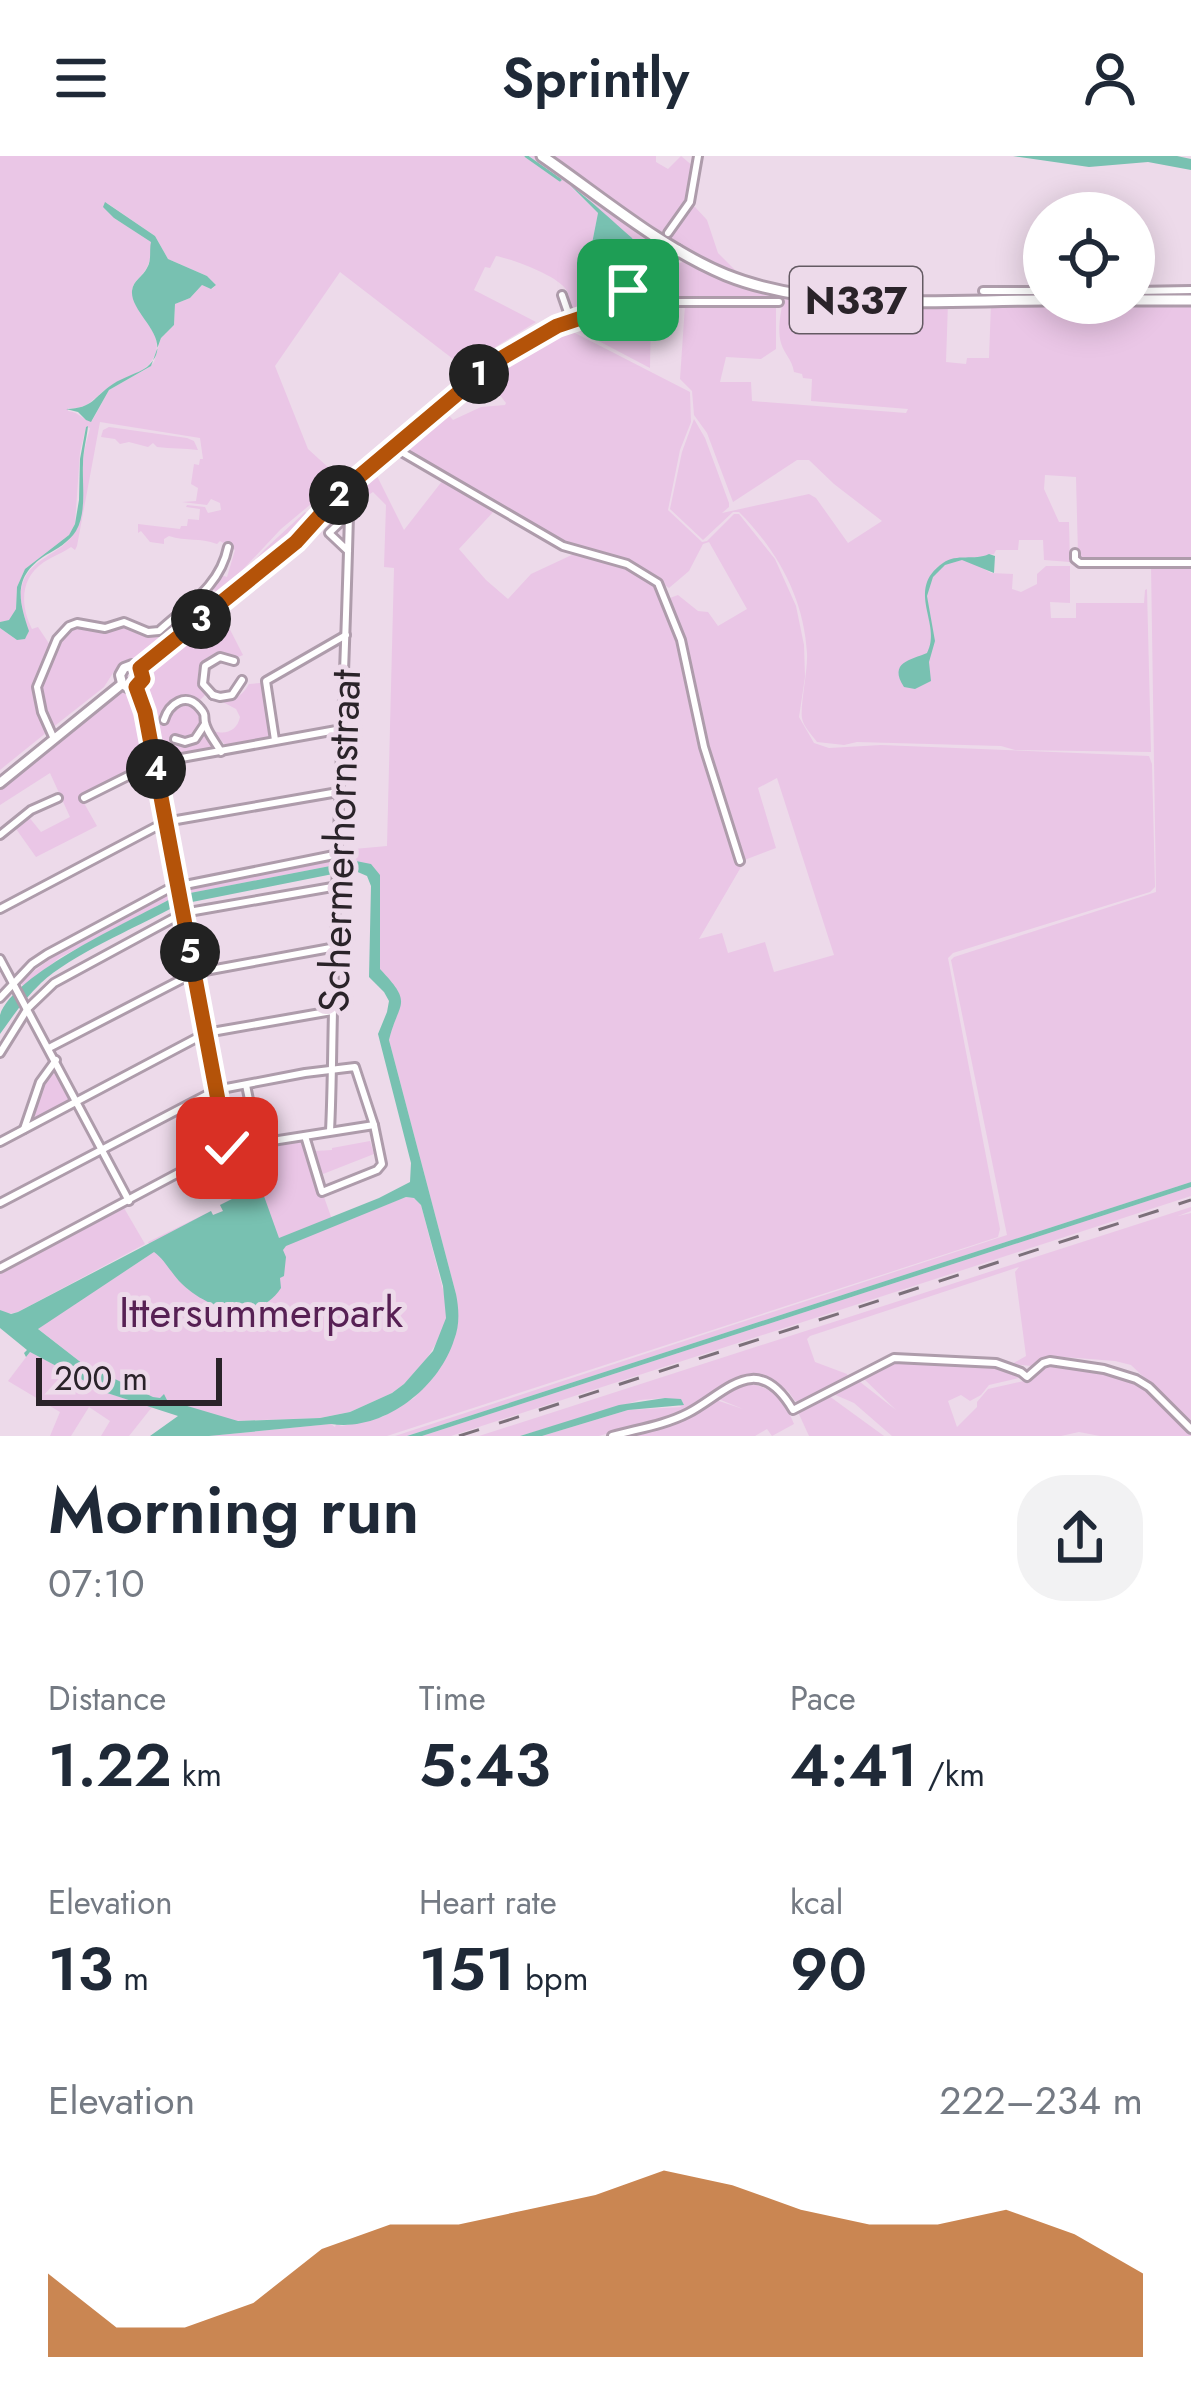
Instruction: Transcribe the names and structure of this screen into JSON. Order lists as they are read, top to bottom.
{
  "streets": {
    "main road": ["N337"],
    "street": ["Schermerhornstraat"]
  },
  "parks": ["Ittersummerpark"],
  "scale_bar": "200 m",
  "page": {
    "header": "Sprintly",
    "pins": [
      "1",
      "2",
      "3",
      "4",
      "5"
    ],
    "scale": "200 m",
    "heading": ["Morning run", "07:10"],
    "stats": [
      ["Distance", "1.22 km"],
      ["Time", "5:43"],
      ["Pace", "4:41 /km"],
      ["Elevation", "13 m"],
      ["Heart rate", "151 bpm"],
      ["kcal", "90"]
    ],
    "chart": ["Elevation", "222–234 m"]
  }
}
